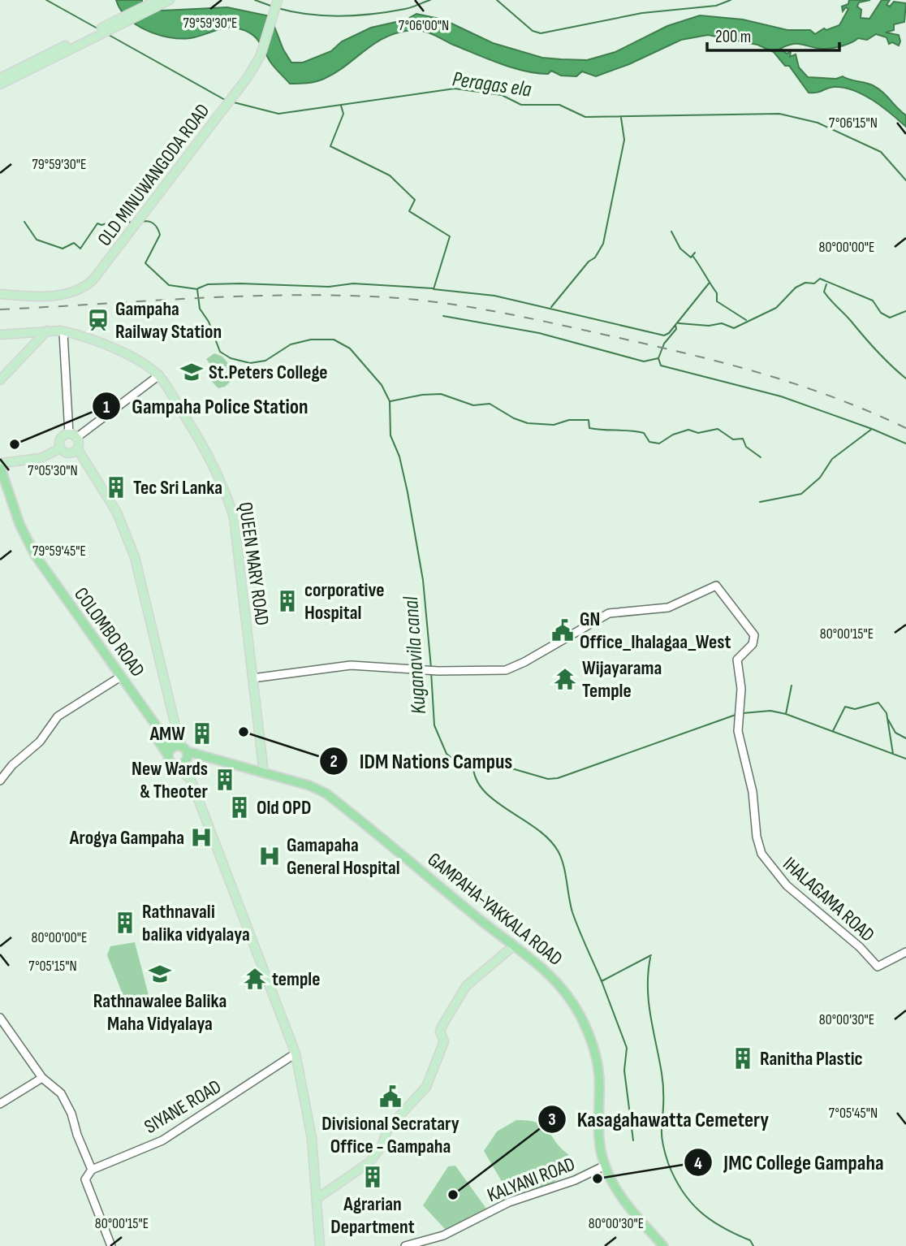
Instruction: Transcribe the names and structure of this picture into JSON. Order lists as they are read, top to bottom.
{
  "streets": {
    "highway": ["COLOMBO ROAD", "GAMPAHA-YAKKALA ROAD"],
    "main road": ["OLD MINUWANGODA ROAD", "QUEEN MARY ROAD"],
    "street": ["IHALAGAMA ROAD", "SIYANE ROAD", "KALYANI ROAD"]
  },
  "crossings": [
    ["QUEEN MARY ROAD", "IHALAGAMA ROAD"],
    ["QUEEN MARY ROAD", "GAMPAHA-YAKKALA ROAD"],
    ["COLOMBO ROAD", "GAMPAHA-YAKKALA ROAD"],
    ["GAMPAHA-YAKKALA ROAD", "KALYANI ROAD"]
  ],
  "water": ["Peragas ela", "Kuganavila canal"],
  "places": {
    "station": ["Gampaha Railway Station"],
    "school or university": ["St.Peters College", "Rathnawalee Balika Maha Vidyalaya"],
    "other": [
      "Gampaha Police Station",
      "IDM Nations Campus",
      "JMC College Gampaha",
      "Kasagahawatta Cemetery"
    ],
    "building": [
      "Tec Sri Lanka",
      "corporative Hospital",
      "AMW",
      "New Wards & Theoter",
      "Old OPD",
      "Rathnavali balika vidyalaya",
      "Ranitha Plastic",
      "Agrarian Department"
    ],
    "public building": ["GN Office_Ihalagaa_West", "Divisional Secratary Office - Gampaha"],
    "temple": ["Wijayarama Temple", "temple"],
    "hospital": ["Arogya Gampaha", "Gamapaha General Hospital"]
  },
  "scale_bar": "200 m",
  "coordinates": [
    "79°59'30\"E",
    "7°06'00\"N",
    "7°06'15\"N",
    "80°00'00\"E",
    "7°05'30\"N",
    "79°59'45\"E",
    "80°00'15\"E",
    "7°05'15\"N",
    "80°00'30\"E",
    "7°05'45\"N"
  ]
}
